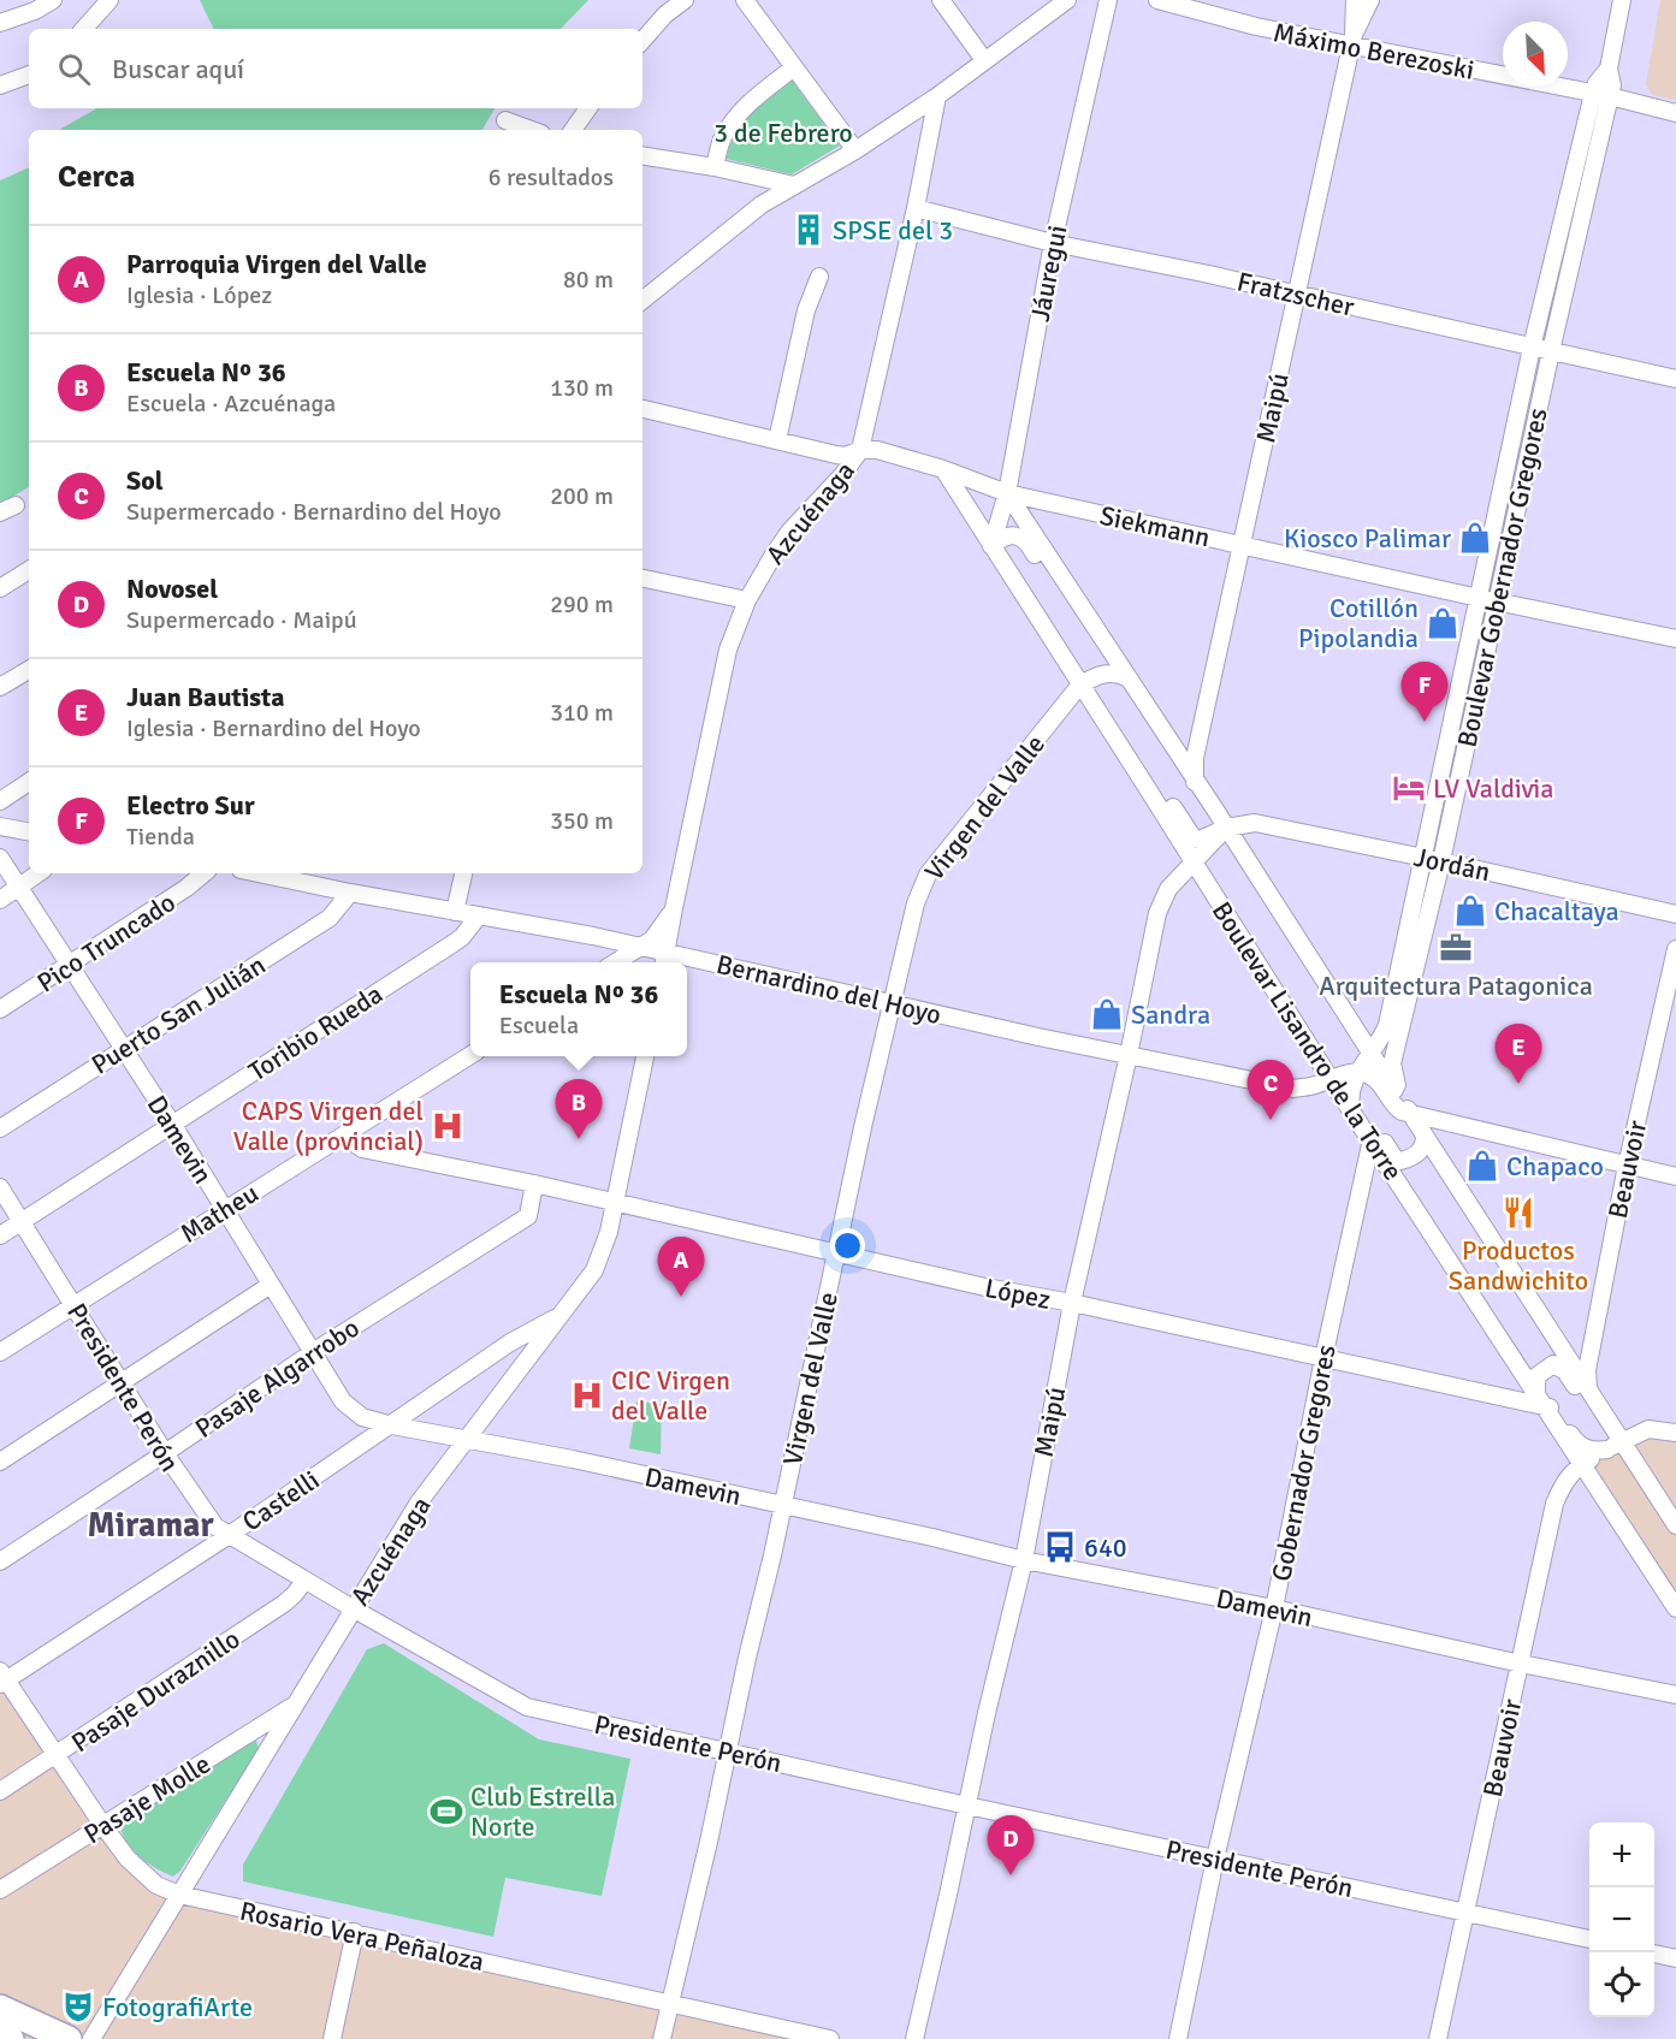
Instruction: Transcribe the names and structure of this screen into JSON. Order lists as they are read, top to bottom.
{
  "streets": {
    "street": [
      "Máximo Berezoski",
      "Jáuregui",
      "Fratzscher",
      "Maipú",
      "Azcuénaga",
      "Siekmann",
      "Boulevar Gobernador Gregores",
      "Virgen del Valle",
      "Jordán",
      "Pico Truncado",
      "Bernardino del Hoyo",
      "Puerto San Julián",
      "Toribio Rueda",
      "Boulevar Lisandro de la Torre",
      "Damevin",
      "Beauvoir",
      "Matheu",
      "López",
      "Pasaje Algarrobo",
      "Presidente Perón",
      "Gobernador Gregores",
      "Castelli",
      "Pasaje Duraznillo",
      "Pasaje Molle",
      "Rosario Vera Peñaloza"
    ]
  },
  "crossings": [
    ["Máximo Berezoski", "Maipú"],
    ["Máximo Berezoski", "Boulevar Gobernador Gregores"],
    ["Jáuregui", "Fratzscher"],
    ["Jáuregui", "Siekmann"],
    ["Jáuregui", "Boulevar Lisandro de la Torre"],
    ["Fratzscher", "Maipú"],
    ["Fratzscher", "Azcuénaga"],
    ["Fratzscher", "Boulevar Gobernador Gregores"],
    ["Maipú", "Siekmann"],
    ["Maipú", "Jordán"],
    ["Maipú", "Bernardino del Hoyo"],
    ["Maipú", "Boulevar Lisandro de la Torre"],
    ["Maipú", "Damevin"],
    ["Maipú", "López"],
    ["Maipú", "Presidente Perón"],
    ["Azcuénaga", "Siekmann"],
    ["Azcuénaga", "Bernardino del Hoyo"],
    ["Azcuénaga", "Damevin"],
    ["Azcuénaga", "López"],
    ["Azcuénaga", "Presidente Perón"],
    ["Azcuénaga", "Castelli"],
    ["Azcuénaga", "Pasaje Molle"],
    ["Azcuénaga", "Rosario Vera Peñaloza"],
    ["Siekmann", "Boulevar Gobernador Gregores"],
    ["Siekmann", "Boulevar Lisandro de la Torre"],
    ["Boulevar Gobernador Gregores", "Jordán"],
    ["Boulevar Gobernador Gregores", "Bernardino del Hoyo"],
    ["Boulevar Gobernador Gregores", "Boulevar Lisandro de la Torre"],
    ["Virgen del Valle", "Bernardino del Hoyo"],
    ["Virgen del Valle", "Boulevar Lisandro de la Torre"],
    ["Virgen del Valle", "Damevin"],
    ["Virgen del Valle", "López"],
    ["Virgen del Valle", "Presidente Perón"],
    ["Virgen del Valle", "Rosario Vera Peñaloza"],
    ["Jordán", "Boulevar Lisandro de la Torre"],
    ["Pico Truncado", "Damevin"],
    ["Bernardino del Hoyo", "Puerto San Julián"],
    ["Bernardino del Hoyo", "Toribio Rueda"],
    ["Bernardino del Hoyo", "Boulevar Lisandro de la Torre"],
    ["Puerto San Julián", "Damevin"],
    ["Toribio Rueda", "Damevin"],
    ["Toribio Rueda", "Presidente Perón"],
    ["Boulevar Lisandro de la Torre", "Beauvoir"],
    ["Boulevar Lisandro de la Torre", "López"],
    ["Boulevar Lisandro de la Torre", "Gobernador Gregores"],
    ["Damevin", "Beauvoir"],
    ["Damevin", "Matheu"],
    ["Damevin", "Pasaje Algarrobo"],
    ["Damevin", "Gobernador Gregores"],
    ["Damevin", "Castelli"],
    ["Beauvoir", "Presidente Perón"],
    ["Matheu", "López"],
    ["Matheu", "Presidente Perón"],
    ["López", "Pasaje Algarrobo"],
    ["López", "Gobernador Gregores"],
    ["Pasaje Algarrobo", "Presidente Perón"],
    ["Presidente Perón", "Gobernador Gregores"],
    ["Presidente Perón", "Castelli"],
    ["Presidente Perón", "Pasaje Duraznillo"],
    ["Castelli", "Rosario Vera Peñaloza"],
    ["Pasaje Duraznillo", "Rosario Vera Peñaloza"],
    ["Pasaje Molle", "Rosario Vera Peñaloza"]
  ],
  "districts": ["Miramar"],
  "parks": ["3 de Febrero"],
  "places": {
    "building": ["SPSE del 3"],
    "shop": [
      "Kiosco Palimar",
      "Cotillón Pipolandia",
      "Chacaltaya",
      "Sandra",
      "Chapaco"
    ],
    "hotel": ["LV Valdivia"],
    "office": ["Arquitectura Patagonica"],
    "hospital": ["CAPS Virgen del Valle (provincial)", "CIC Virgen del Valle"],
    "restaurant": ["Productos Sandwichito"],
    "bus stop": ["640"],
    "sports": ["Club Estrella Norte"],
    "theatre": ["FotografiArte"]
  },
  "north": "bottom right",
  "page": {
    "search": "Buscar aquí",
    "heading": ["Cerca", "6 resultados"],
    "list": [
      {
        "mark": "A",
        "name": "Parroquia Virgen del Valle",
        "note": "Iglesia · López",
        "value": "80 m"
      },
      {
        "mark": "B",
        "name": "Escuela Nº 36",
        "note": "Escuela · Azcuénaga",
        "value": "130 m"
      },
      {
        "mark": "C",
        "name": "Sol",
        "note": "Supermercado · Bernardino del Hoyo",
        "value": "200 m"
      },
      {
        "mark": "D",
        "name": "Novosel",
        "note": "Supermercado · Maipú",
        "value": "290 m"
      },
      {
        "mark": "E",
        "name": "Juan Bautista",
        "note": "Iglesia · Bernardino del Hoyo",
        "value": "310 m"
      },
      {
        "mark": "F",
        "name": "Electro Sur",
        "note": "Tienda",
        "value": "350 m"
      }
    ],
    "pins": [
      "F",
      "E",
      "C",
      "B",
      "A",
      "D"
    ],
    "popup": ["Escuela Nº 36", "Escuela"],
    "map_buttons": ["+", "−"]
  }
}
